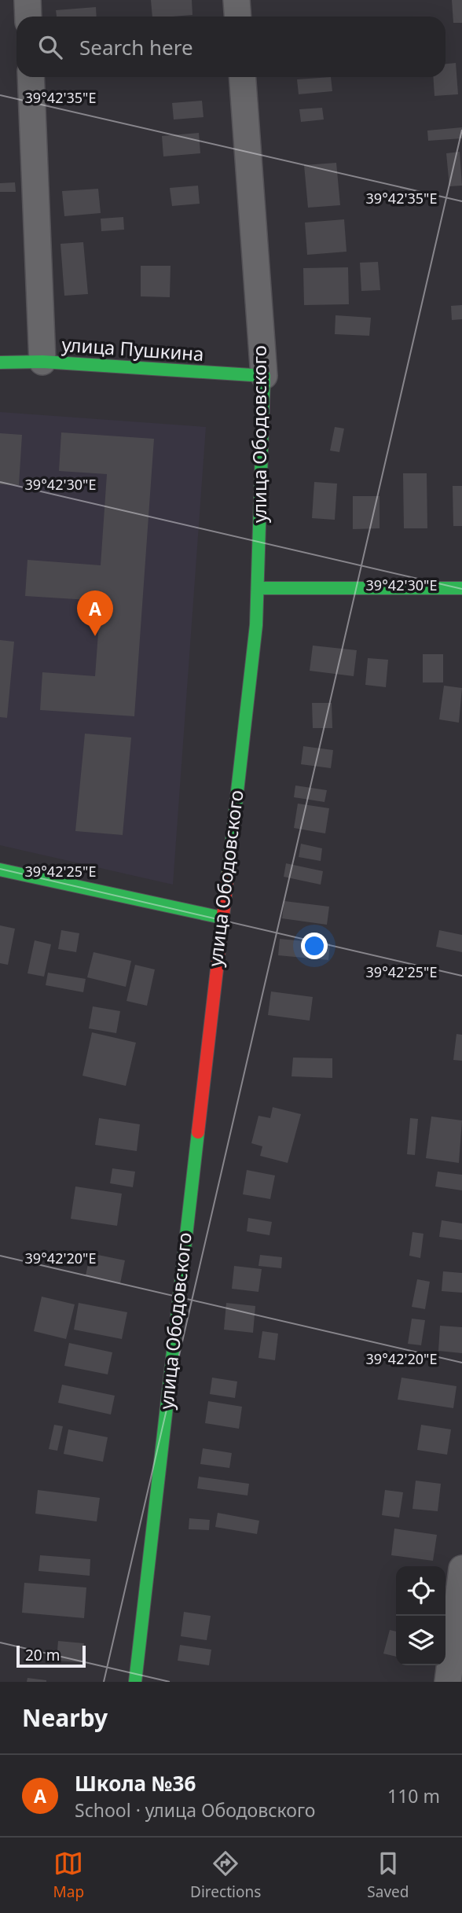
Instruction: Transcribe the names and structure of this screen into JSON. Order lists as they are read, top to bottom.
{
  "streets": {
    "street": ["улица Пушкина", "улица Ободовского"]
  },
  "crossings": [
    ["улица Пушкина", "улица Ободовского"]
  ],
  "scale_bar": "20 m",
  "page": {
    "search": "Search here",
    "pins": "A",
    "scale": "20 m",
    "heading": "Nearby",
    "list": [
      {
        "mark": "A",
        "name": "Школа №36",
        "note": "School · улица Ободовского",
        "value": "110 m"
      }
    ],
    "nav": ["Map", "Directions", "Saved"]
  },
  "coordinates": [
    "39°42'35\"E",
    "39°42'30\"E",
    "39°42'25\"E",
    "39°42'20\"E"
  ]
}
